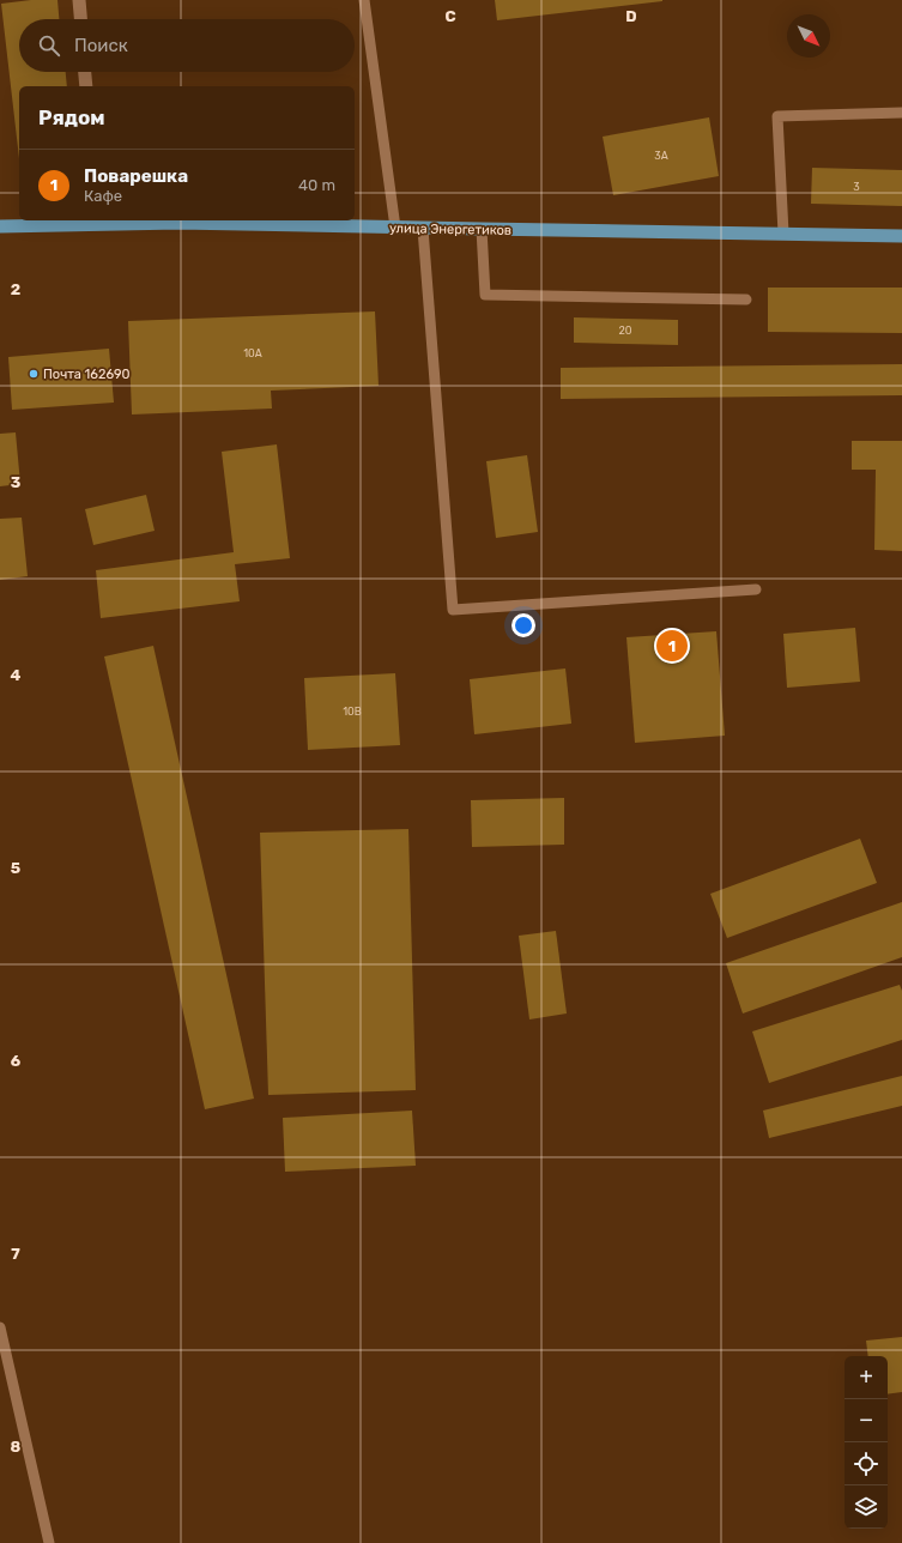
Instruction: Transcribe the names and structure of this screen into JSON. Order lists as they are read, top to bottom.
{
  "streets": {
    "main road": ["улица Энергетиков"]
  },
  "places": ["Почта 162690"],
  "house_numbers": [
    "3А",
    "3",
    "20",
    "10А",
    "10В"
  ],
  "north": "bottom right",
  "page": {
    "search": "Поиск",
    "heading": "Рядом",
    "list": [
      {
        "mark": "1",
        "name": "Поварешка",
        "note": "Кафе",
        "value": "40 m"
      }
    ],
    "pins": "1",
    "map_buttons": ["+", "−"]
  },
  "grid": {
    "columns": ["C", "D"],
    "rows": [
      "2",
      "3",
      "4",
      "5",
      "6",
      "7",
      "8"
    ]
  }
}
